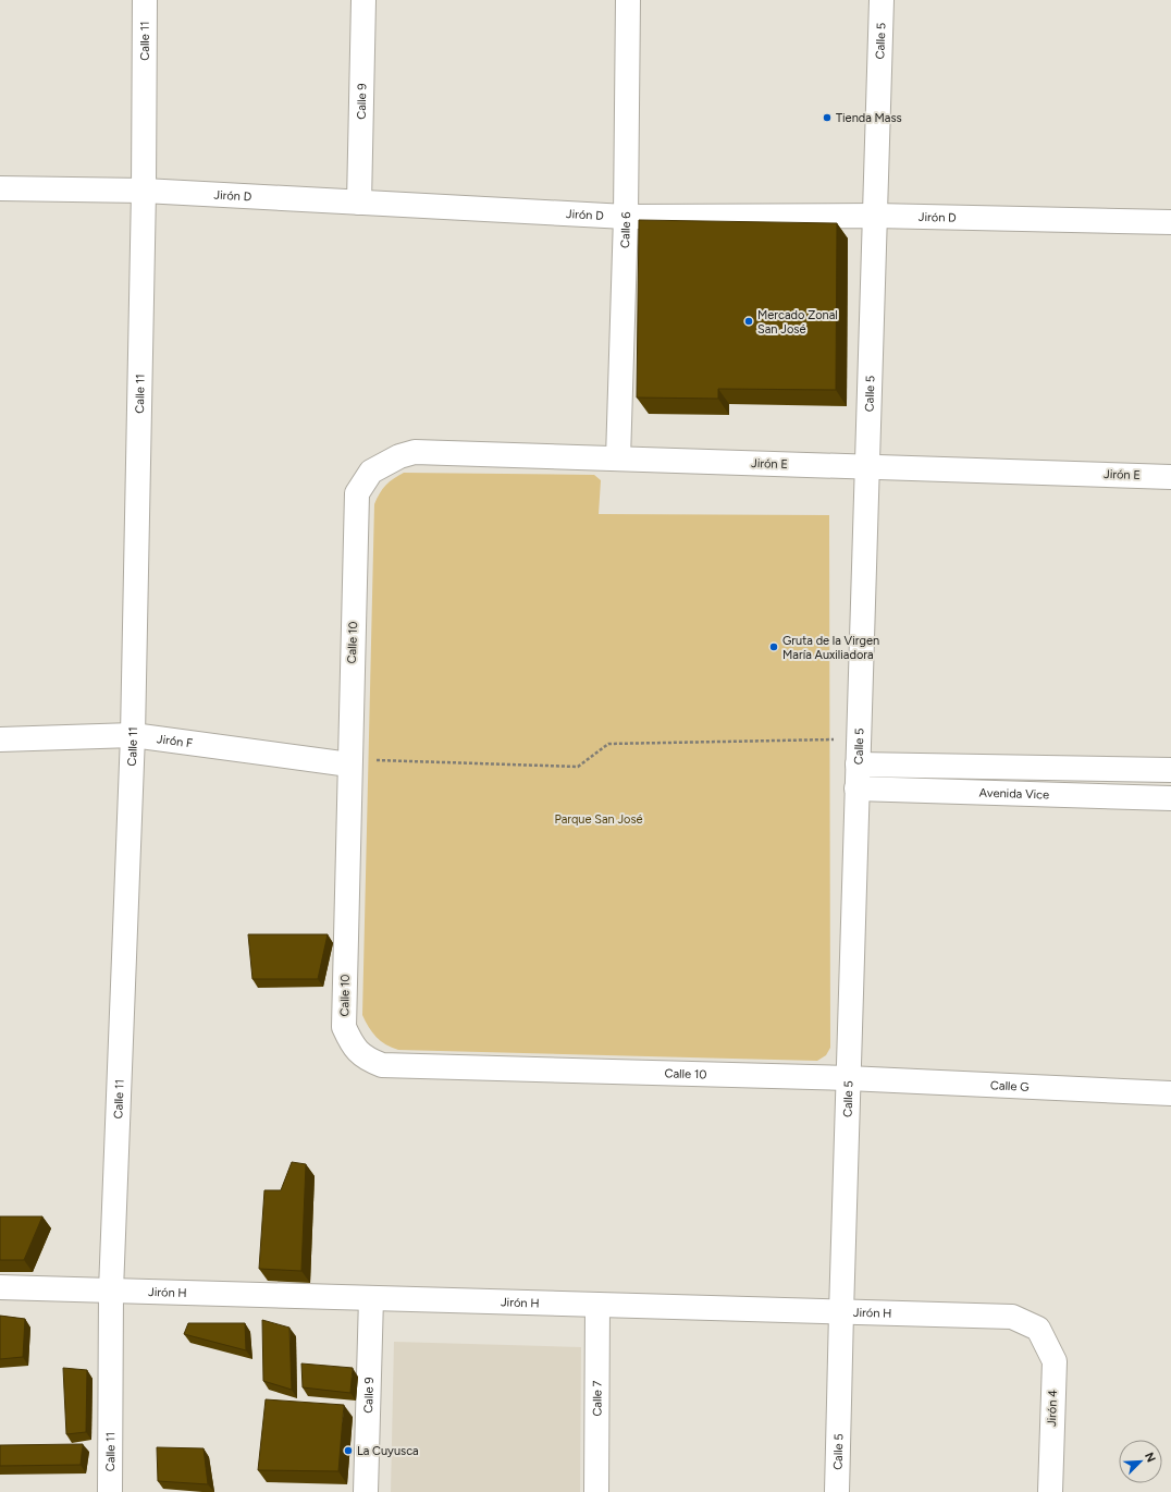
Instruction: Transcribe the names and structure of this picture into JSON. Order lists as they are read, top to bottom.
{
  "streets": {
    "street": [
      "Calle 11",
      "Calle 5",
      "Calle 9",
      "Jirón D",
      "Calle 6",
      "Jirón E",
      "Calle 10",
      "Jirón F",
      "Avenida Vice",
      "Calle G",
      "Jirón H",
      "Calle 7",
      "Jirón 4"
    ]
  },
  "crossings": [
    ["Calle 11", "Jirón D"],
    ["Calle 11", "Jirón F"],
    ["Calle 11", "Jirón H"],
    ["Calle 5", "Jirón D"],
    ["Calle 5", "Jirón E"],
    ["Calle 5", "Calle 10"],
    ["Calle 5", "Avenida Vice"],
    ["Calle 5", "Calle G"],
    ["Calle 5", "Jirón H"],
    ["Calle 9", "Jirón D"],
    ["Calle 9", "Jirón H"],
    ["Jirón D", "Calle 6"],
    ["Calle 6", "Jirón E"],
    ["Jirón E", "Calle 10"],
    ["Calle 10", "Jirón F"],
    ["Calle 10", "Calle G"],
    ["Jirón H", "Calle 7"],
    ["Jirón H", "Jirón 4"]
  ],
  "parks": ["Parque San José"],
  "places": [
    "Tienda Mass",
    "Mercado Zonal San José",
    "Gruta de la Virgen María Auxiliadora",
    "La Cuyusca"
  ],
  "north": "top right"
}
